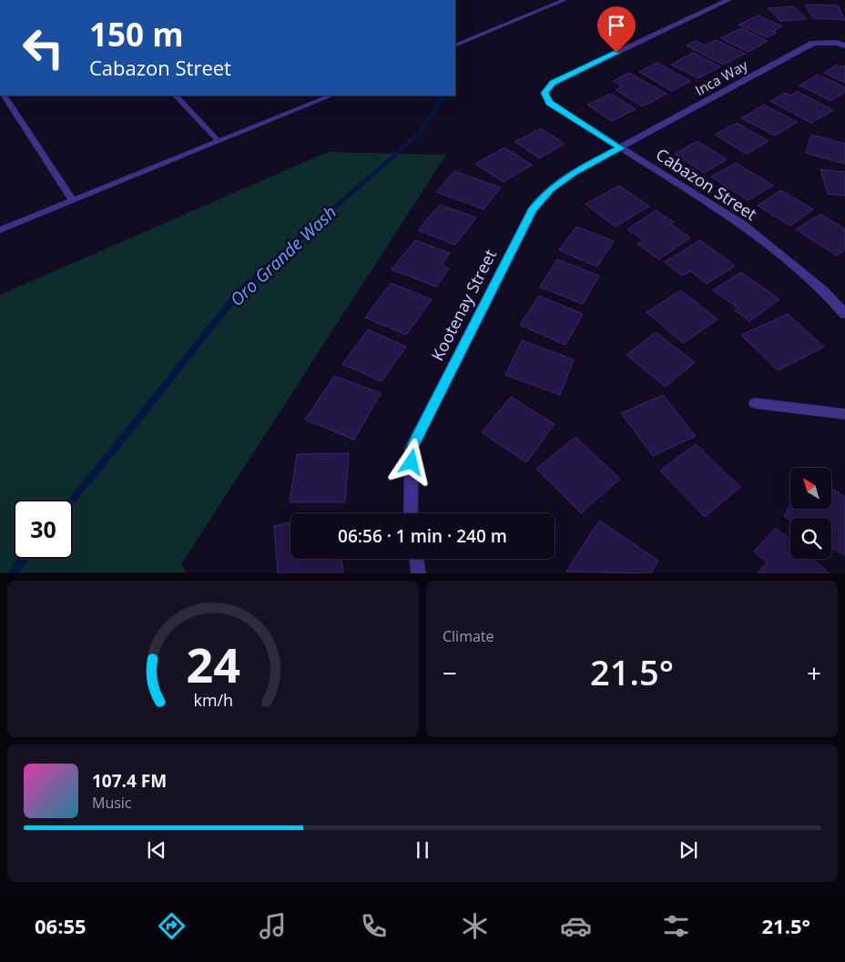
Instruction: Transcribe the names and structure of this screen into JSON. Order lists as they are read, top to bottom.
{
  "streets": {
    "street": ["Inca Way", "Cabazon Street", "Kootenay Street"]
  },
  "crossings": [
    ["Inca Way", "Cabazon Street"],
    ["Inca Way", "Kootenay Street"],
    ["Cabazon Street", "Kootenay Street"]
  ],
  "water": ["Oro Grande Wash"],
  "north": "top left",
  "page": {
    "turn": ["150 m", "Cabazon Street"],
    "limit": "30",
    "trip": "06:56 · 1 min · 240 m",
    "tile": "Climate",
    "heat": ["−", "21.5°", "+"],
    "song": ["107.4 FM", "Music"],
    "tabs": ["06:55", "21.5°"],
    "gauge": ["24", "km/h"]
  }
}
